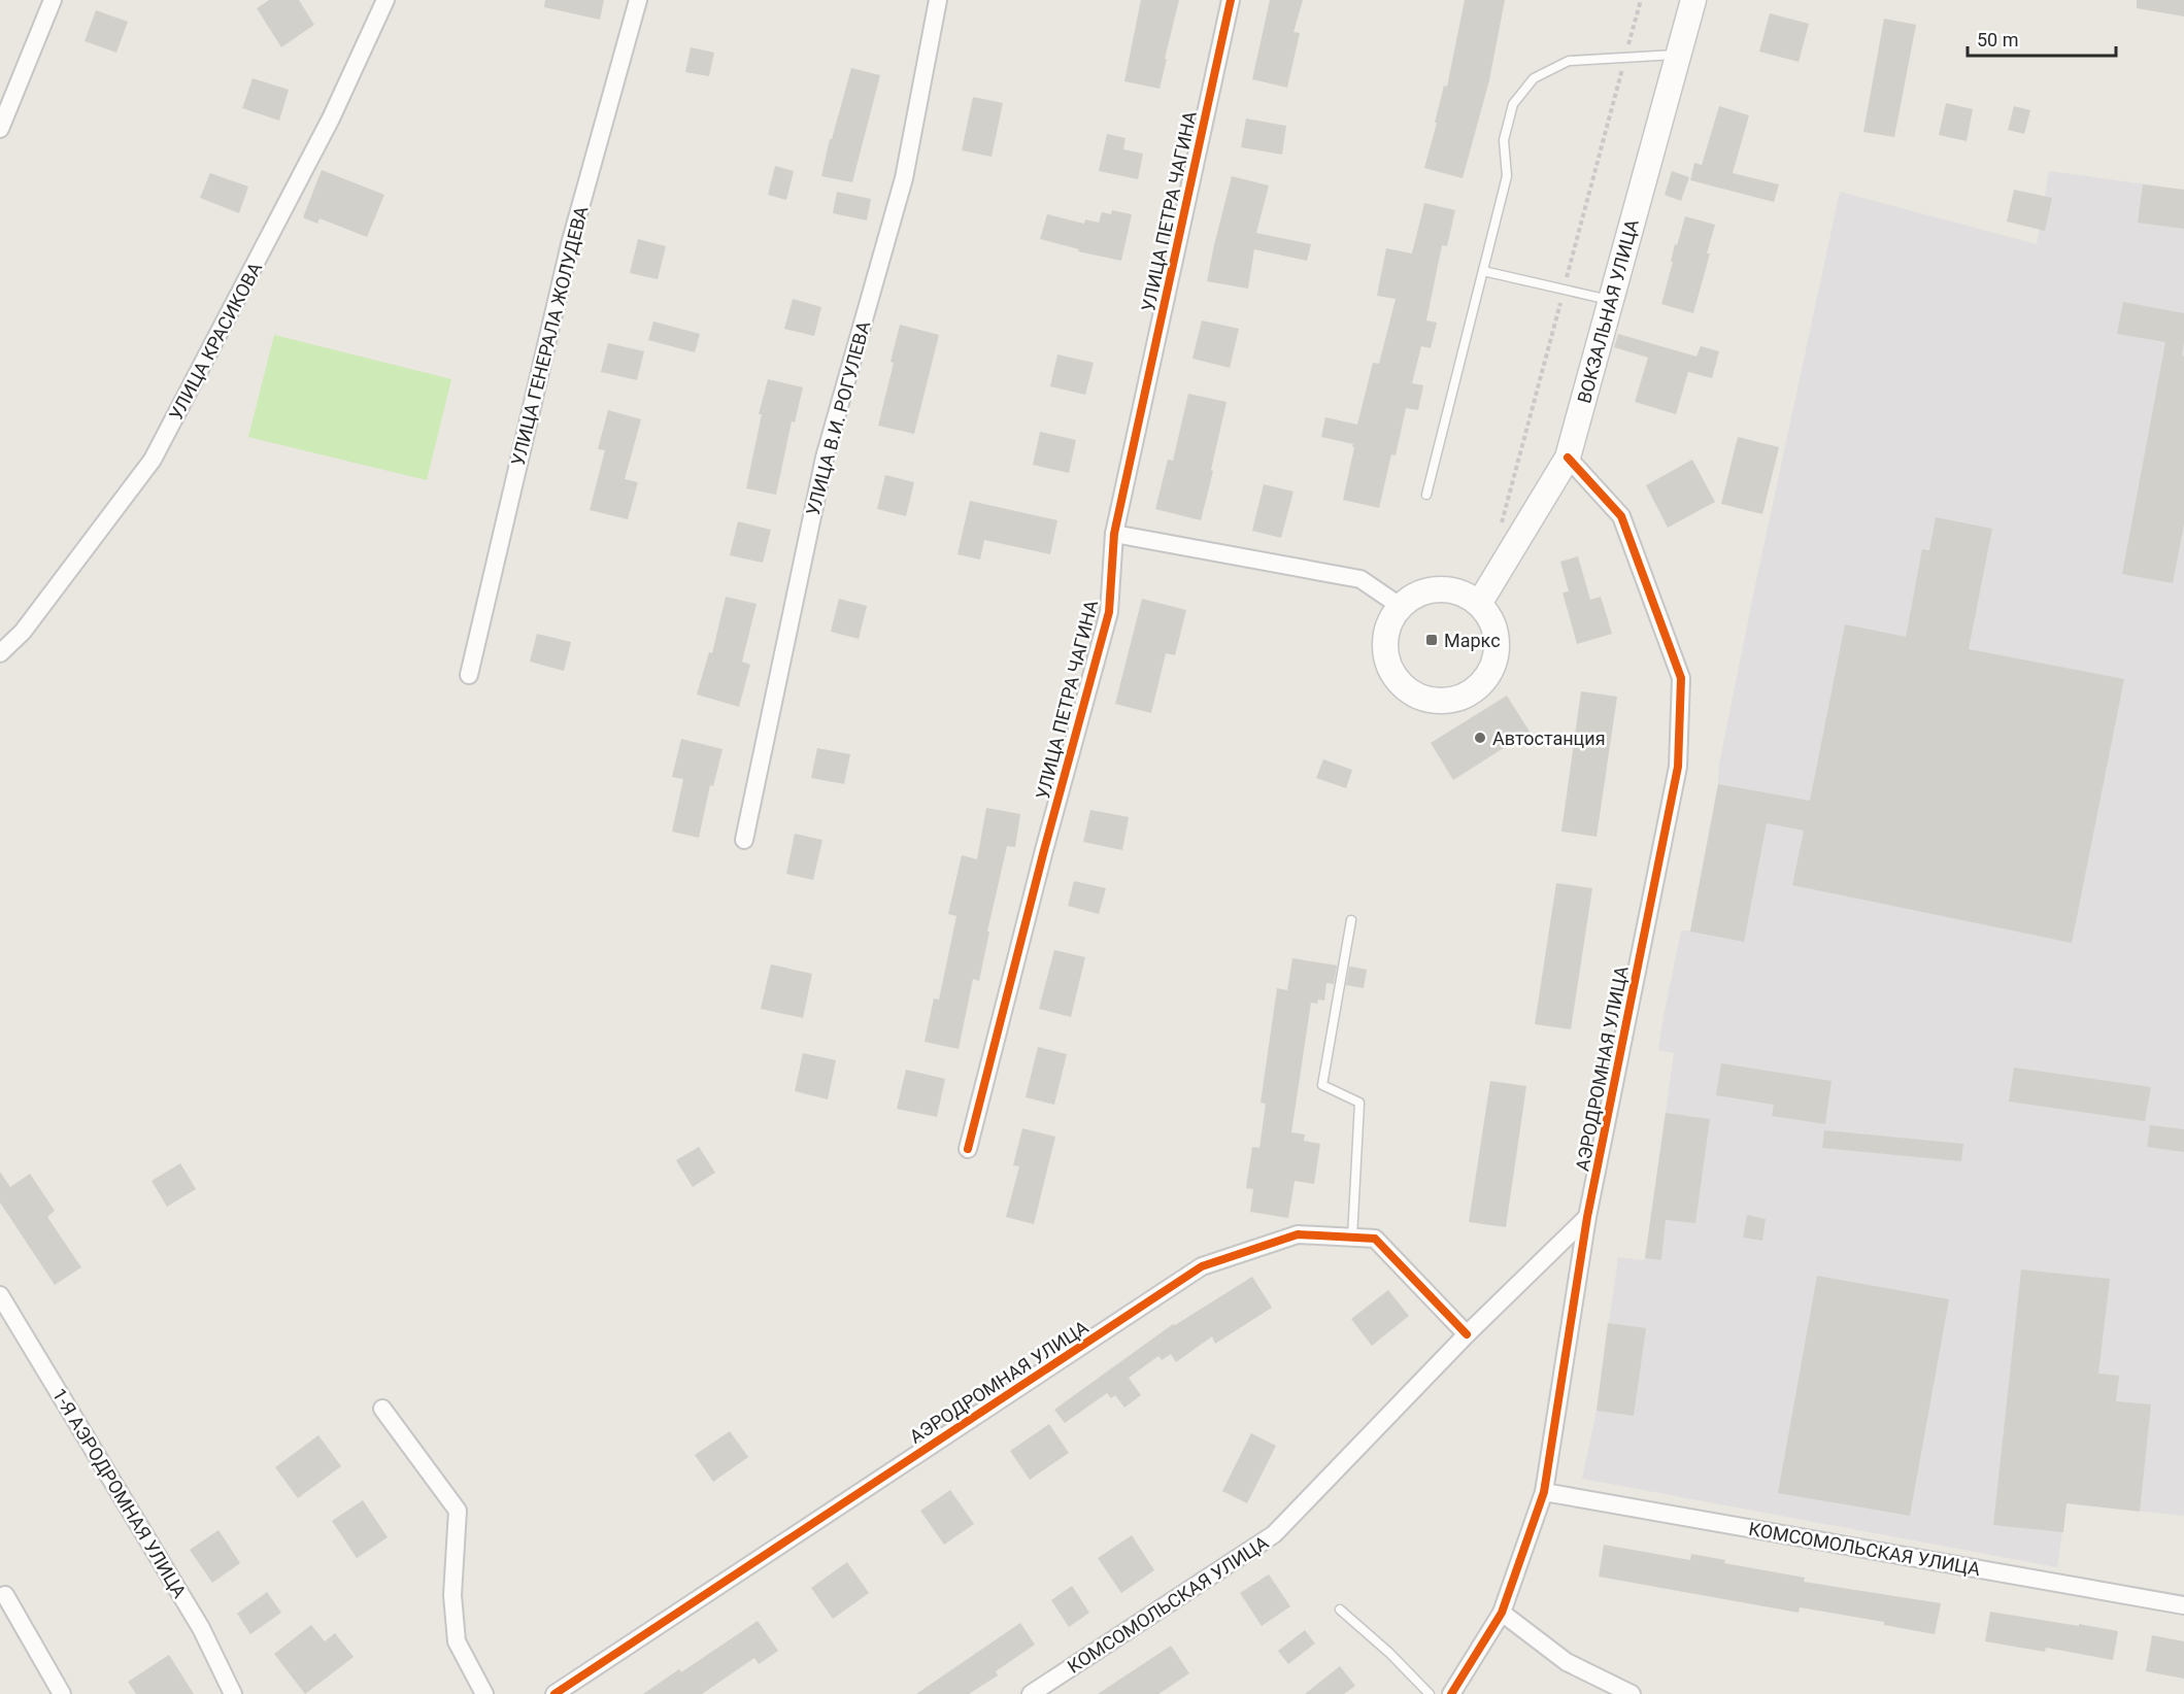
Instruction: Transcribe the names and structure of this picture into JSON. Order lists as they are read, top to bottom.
{
  "streets": {
    "street": [
      "УЛИЦА ПЕТРА ЧАГИНА",
      "ВОКЗАЛЬНАЯ УЛИЦА",
      "УЛИЦА ГЕНЕРАЛА ЖОЛУДЕВА",
      "УЛИЦА КРАСИКОВА",
      "УЛИЦА В.И. РОГУЛЕВА",
      "АЭРОДРОМНАЯ УЛИЦА",
      "1-Я АЭРОДРОМНАЯ УЛИЦА",
      "КОМСОМОЛЬСКАЯ УЛИЦА"
    ]
  },
  "crossings": [
    ["ВОКЗАЛЬНАЯ УЛИЦА", "АЭРОДРОМНАЯ УЛИЦА"],
    ["АЭРОДРОМНАЯ УЛИЦА", "КОМСОМОЛЬСКАЯ УЛИЦА"]
  ],
  "places": {
    "transit": ["Маркс"],
    "other": ["Автостанция"]
  },
  "scale_bar": "50 m"
}
